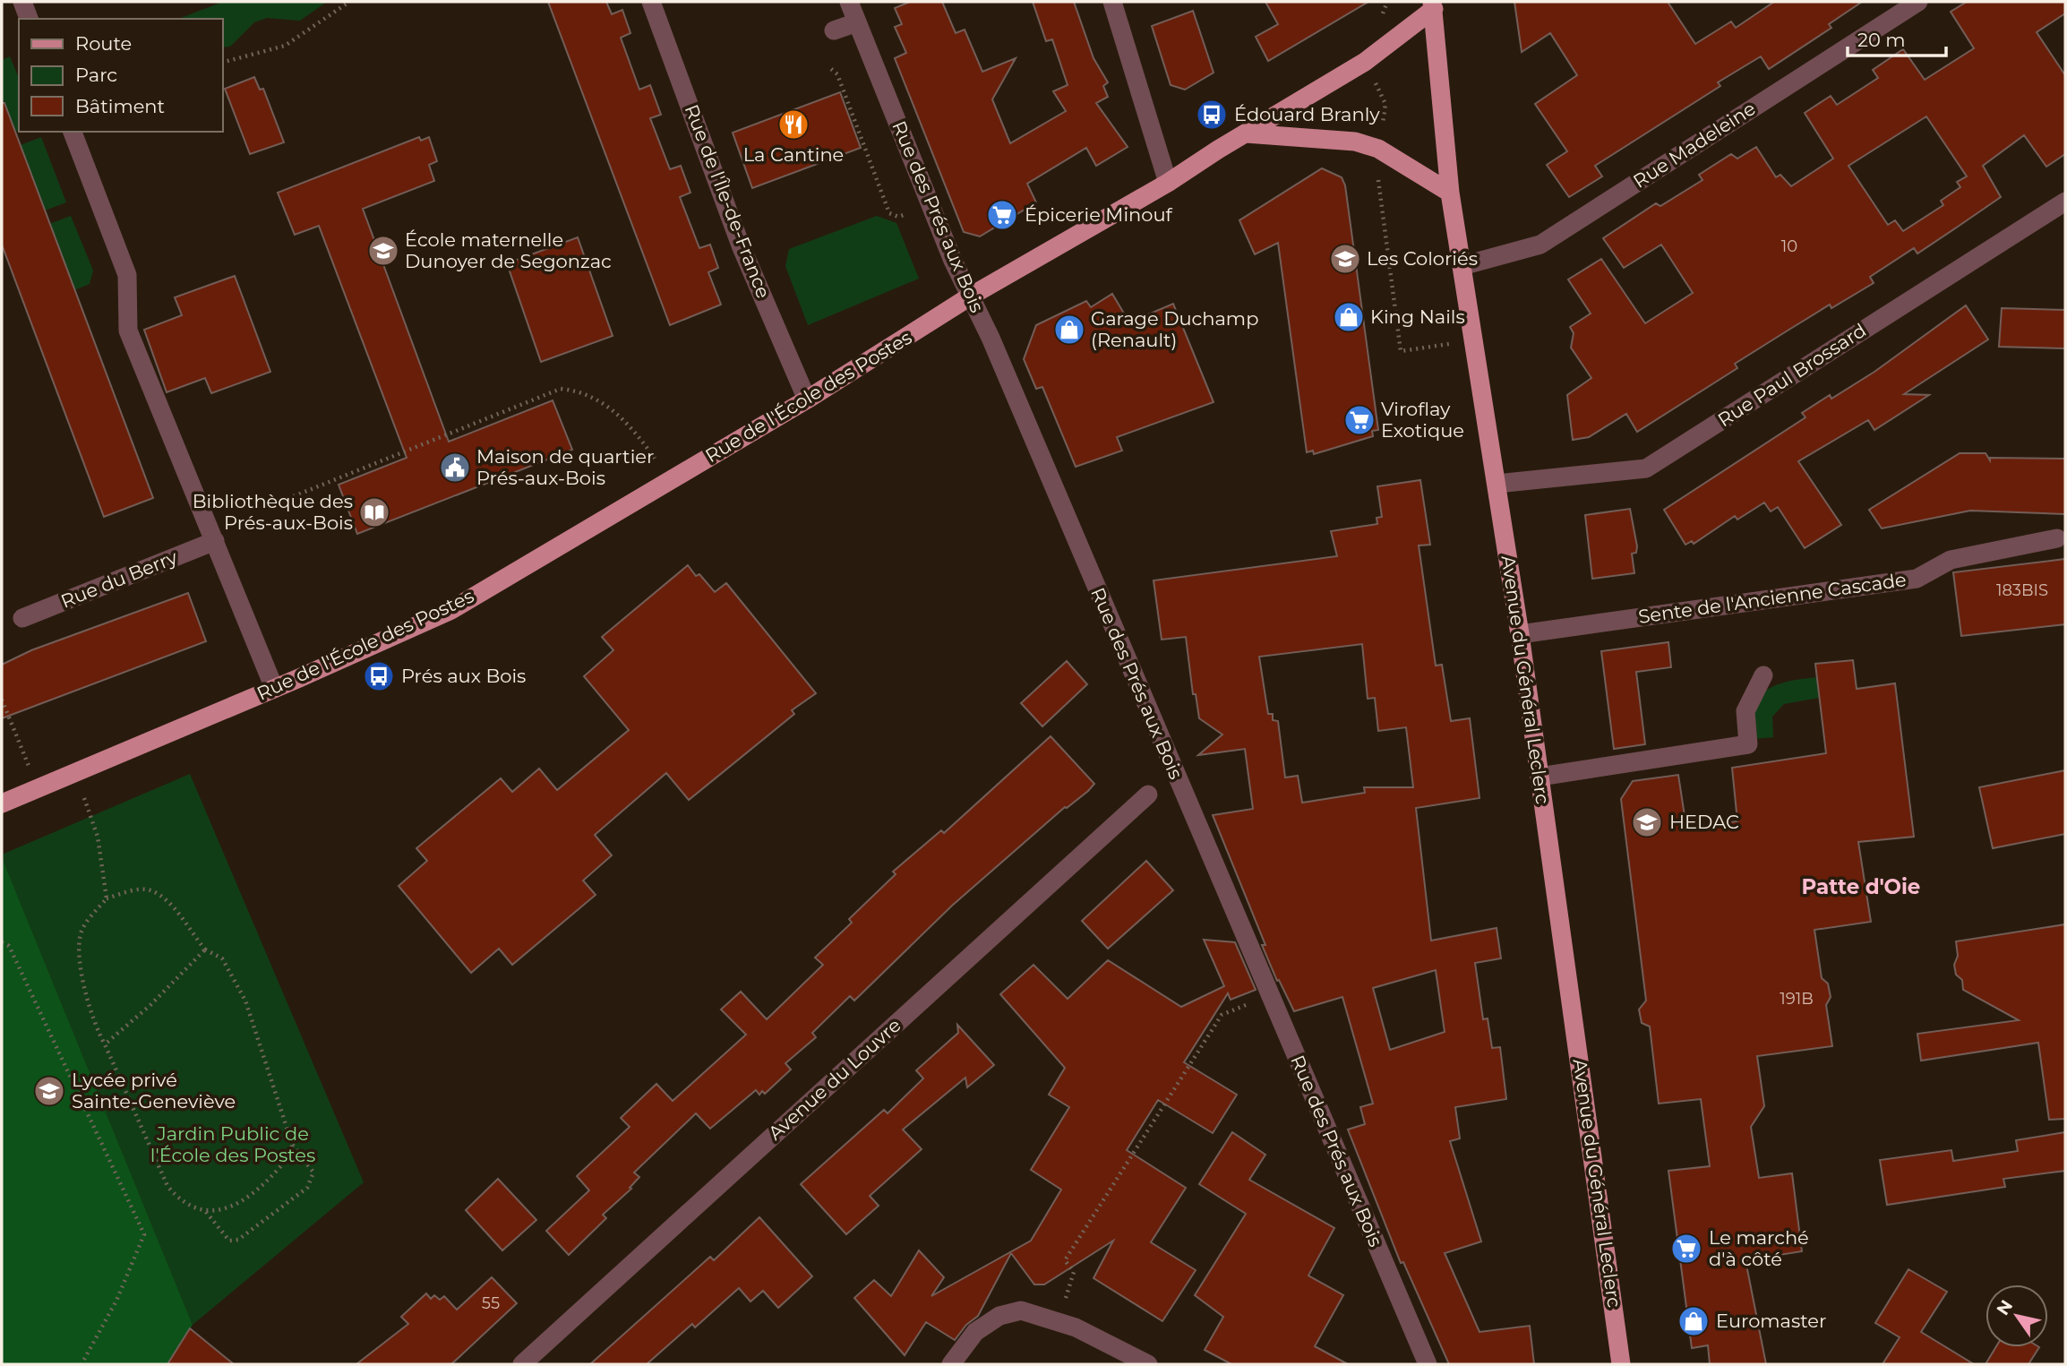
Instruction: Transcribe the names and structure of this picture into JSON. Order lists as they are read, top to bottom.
{
  "streets": {
    "main road": ["Rue de l'École des Postes", "Avenue du Général Leclerc"],
    "street": [
      "Rue Madeleine",
      "Rue de l'Île-de-France",
      "Rue des Prés aux Bois",
      "Rue Paul Brossard",
      "Rue du Berry",
      "Sente de l'Ancienne Cascade",
      "Avenue du Louvre"
    ]
  },
  "crossings": [
    ["Rue Madeleine", "Avenue du Général Leclerc"],
    ["Rue de l'Île-de-France", "Rue de l'École des Postes"],
    ["Rue des Prés aux Bois", "Rue de l'École des Postes"],
    ["Rue Paul Brossard", "Avenue du Général Leclerc"],
    ["Rue de l'École des Postes", "Avenue du Général Leclerc"],
    ["Sente de l'Ancienne Cascade", "Avenue du Général Leclerc"]
  ],
  "districts": ["Patte d'Oie"],
  "parks": ["Jardin Public de l'École des Postes"],
  "places": {
    "bus stop": ["Édouard Branly", "Prés aux Bois"],
    "restaurant": ["La Cantine"],
    "supermarket": ["Épicerie Minouf", "Viroflay Exotique", "Le marché d'à côté"],
    "school or university": [
      "École maternelle Dunoyer de Segonzac",
      "Les Coloriés",
      "HEDAC",
      "Lycée privé Sainte-Geneviève"
    ],
    "shop": ["King Nails", "Garage Duchamp (Renault)", "Euromaster"],
    "public building": ["Maison de quartier Prés-aux-Bois"],
    "library": ["Bibliothèque des Prés-aux-Bois"]
  },
  "house_numbers": [
    "10",
    "183BIS",
    "191B",
    "55"
  ],
  "legend": ["Route", "Parc", "Bâtiment"],
  "scale_bar": "20 m",
  "north": "top left"
}
